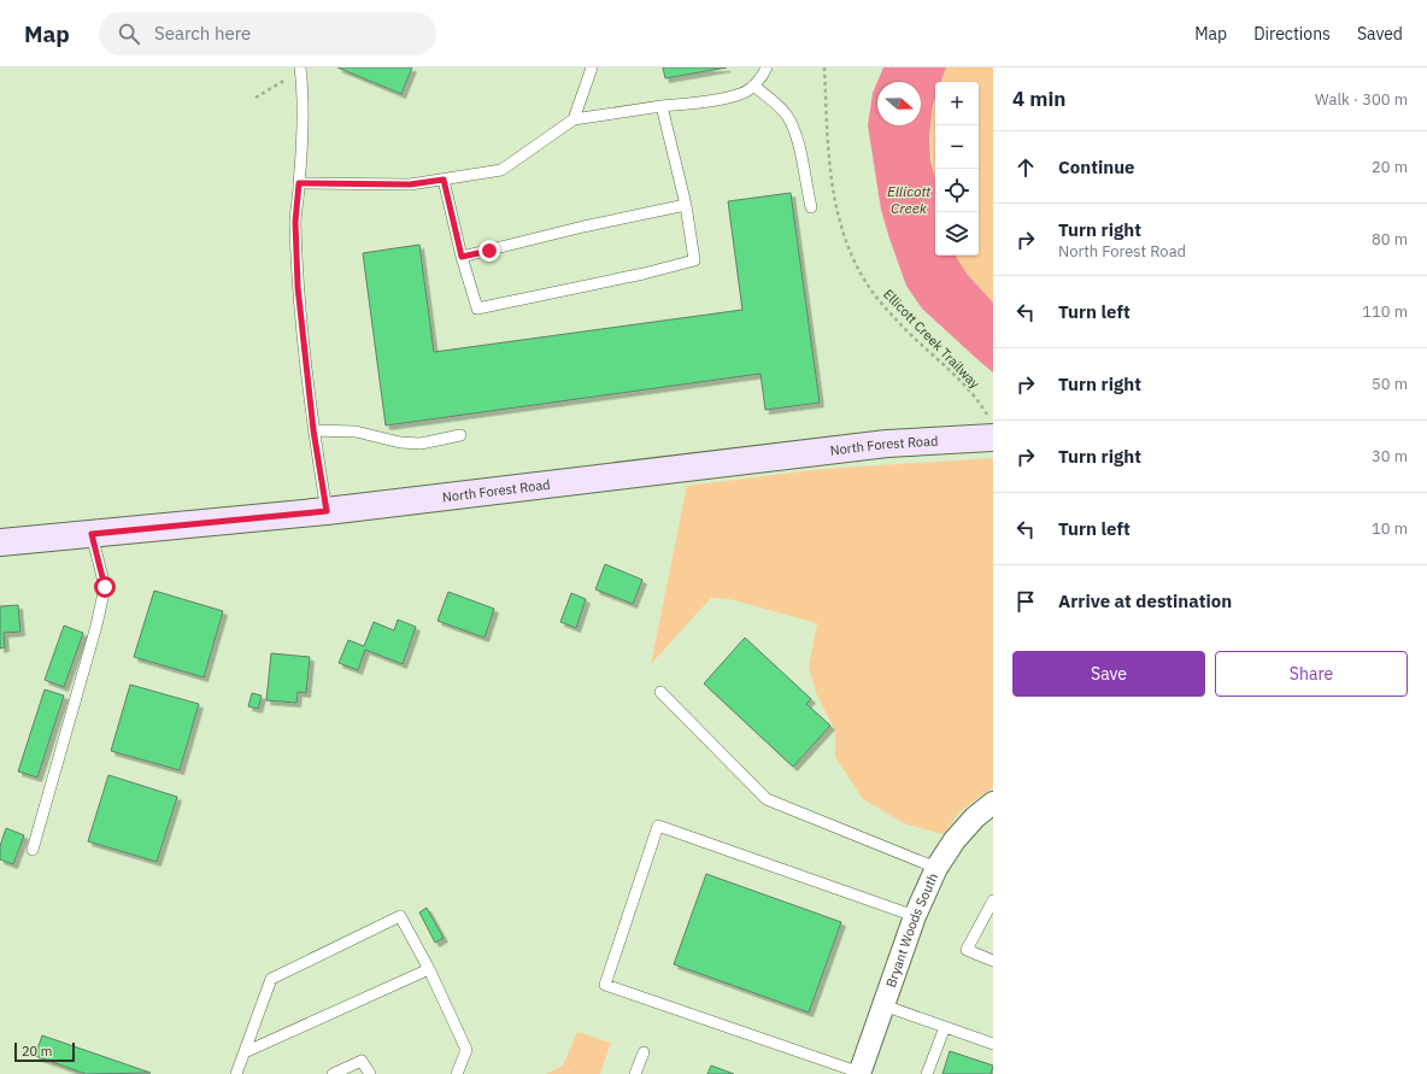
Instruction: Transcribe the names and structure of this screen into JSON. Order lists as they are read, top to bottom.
{
  "streets": {
    "street": ["North Forest Road", "Bryant Woods South"],
    "path": ["Ellicott Creek Trailway"]
  },
  "crossings": [
    ["Ellicott Creek Trailway", "North Forest Road"]
  ],
  "water": ["Ellicott Creek"],
  "scale_bar": "20 m",
  "north": "right",
  "page": {
    "header": "Map",
    "search": "Search here",
    "nav": ["Map", "Directions", "Saved"],
    "heading": ["4 min", "Walk · 300 m"],
    "map_buttons": ["+", "−"],
    "list": [
      ["Continue", "20 m"],
      ["Turn right", "North Forest Road", "80 m"],
      ["Turn left", "110 m"],
      ["Turn right", "50 m"],
      ["Turn right", "30 m"],
      ["Turn left", "10 m"],
      "Arrive at destination"
    ],
    "buttons": ["Save", "Share"],
    "scale": "20 m"
  }
}
